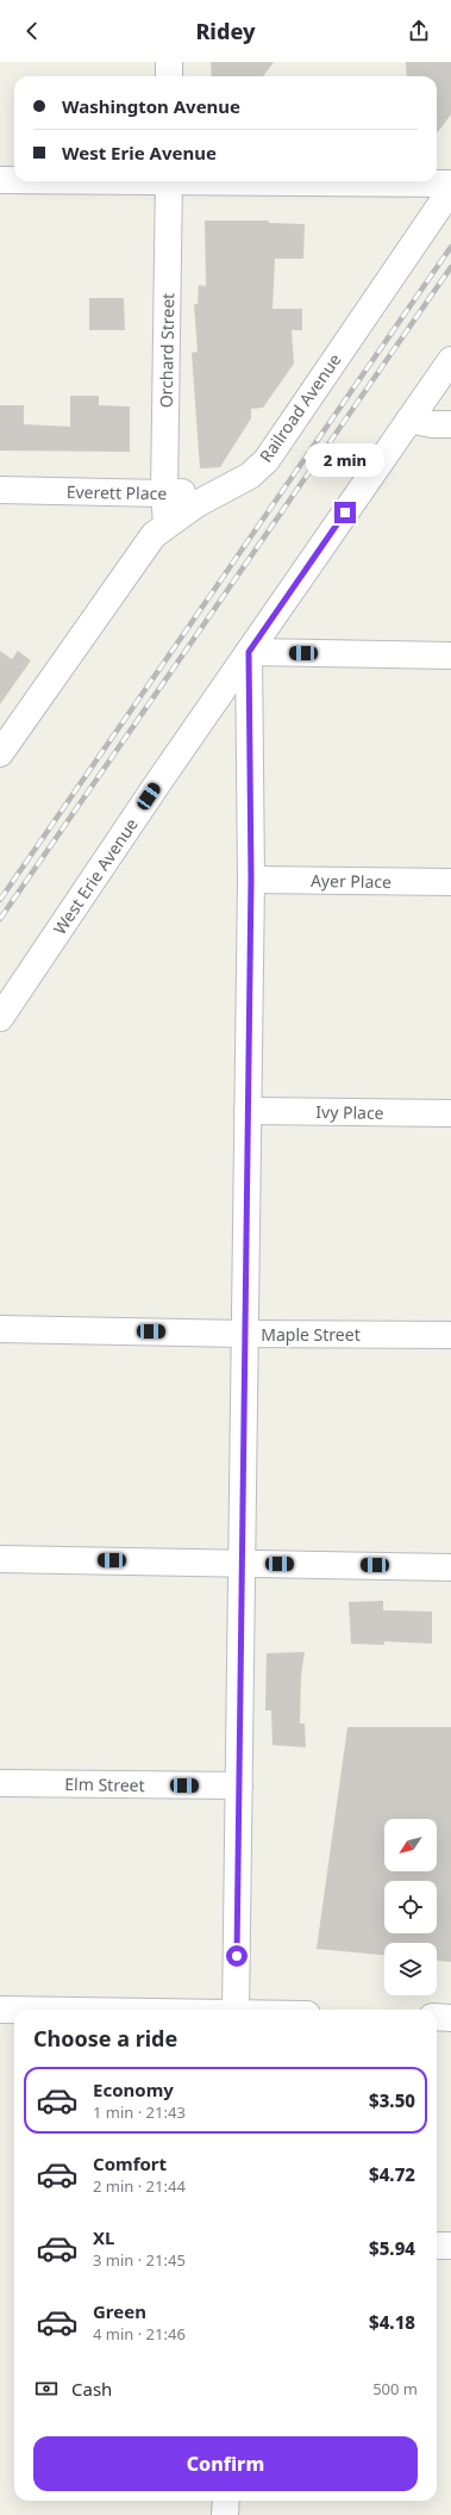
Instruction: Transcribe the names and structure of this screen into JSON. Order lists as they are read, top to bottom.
{
  "streets": {
    "street": [
      "Orchard Street",
      "Railroad Avenue",
      "Everett Place",
      "West Erie Avenue",
      "Ayer Place",
      "Ivy Place",
      "Maple Street",
      "Elm Street"
    ]
  },
  "crossings": [
    ["Orchard Street", "Railroad Avenue"],
    ["Orchard Street", "Everett Place"],
    ["Railroad Avenue", "Everett Place"]
  ],
  "north": "bottom left",
  "page": {
    "header": "Ridey",
    "banner": ["Washington Avenue", "West Erie Avenue"],
    "bubble": "2 min",
    "heading": "Choose a ride",
    "list": [
      {
        "name": "Economy",
        "note": "1 min · 21:43",
        "value": "$3.50"
      },
      {
        "name": "Comfort",
        "note": "2 min · 21:44",
        "value": "$4.72"
      },
      {
        "name": "XL",
        "note": "3 min · 21:45",
        "value": "$5.94"
      },
      {
        "name": "Green",
        "note": "4 min · 21:46",
        "value": "$4.18"
      }
    ],
    "pay": ["Cash", "500 m"],
    "buttons": "Confirm"
  }
}
